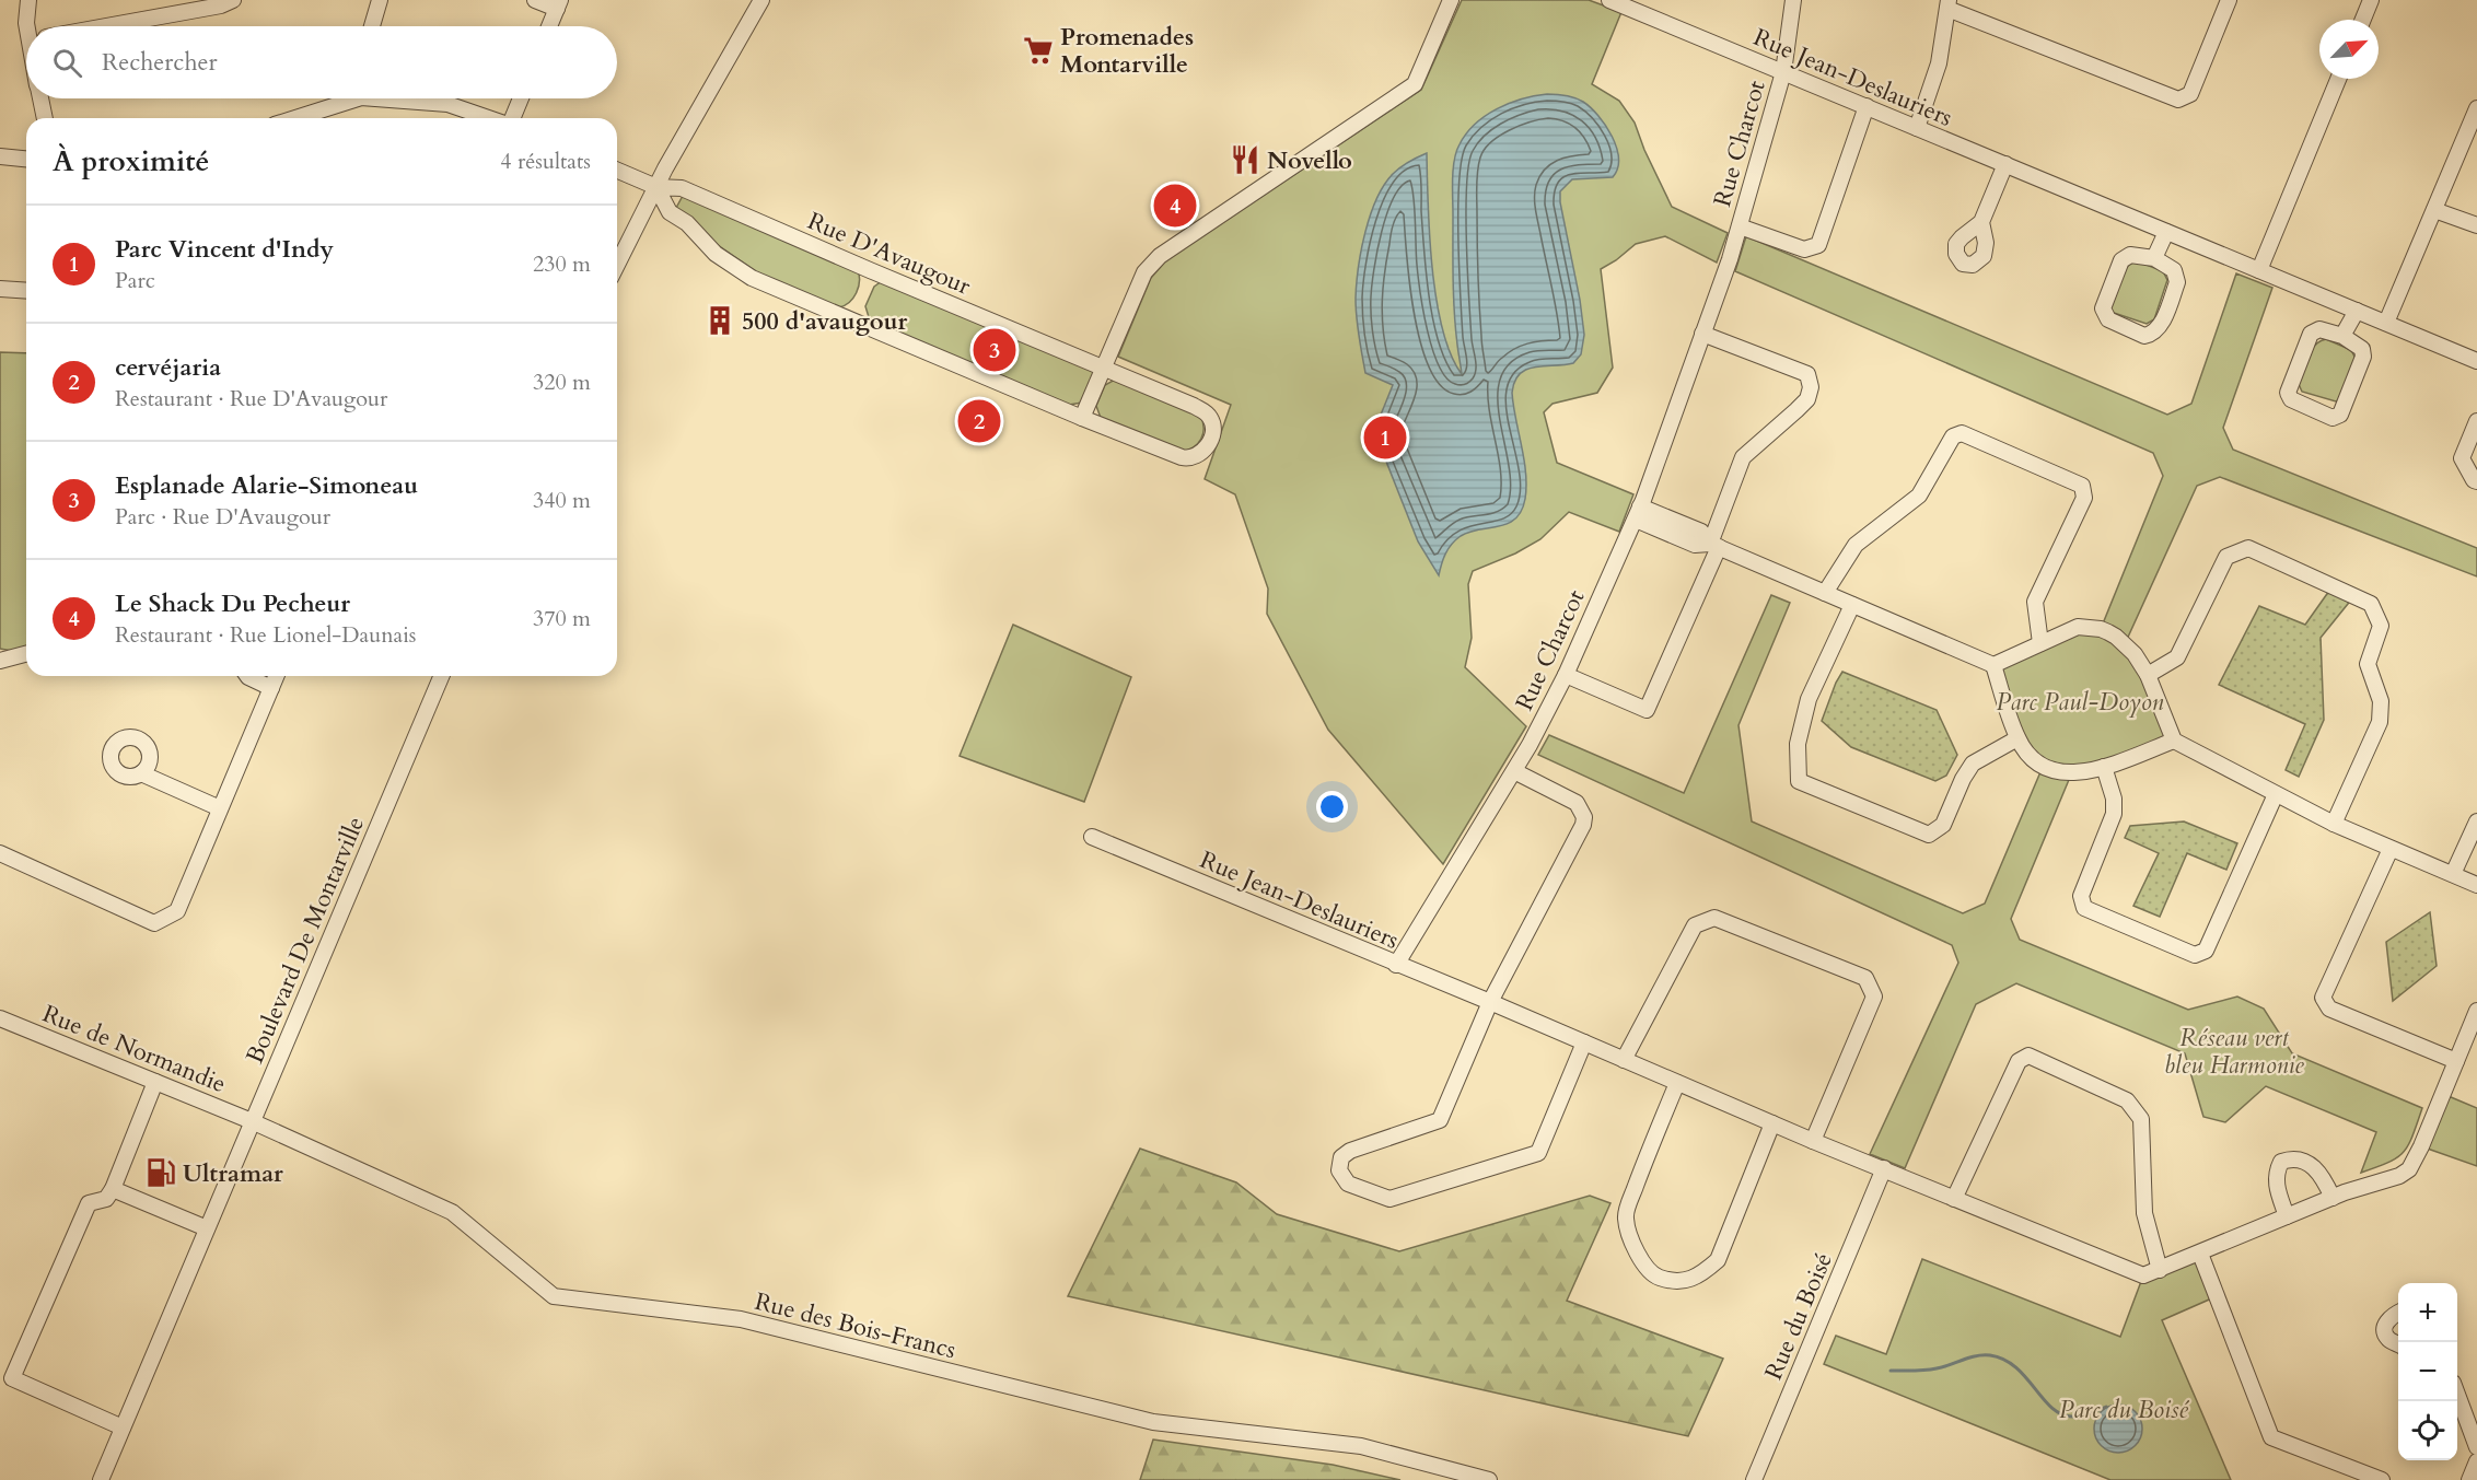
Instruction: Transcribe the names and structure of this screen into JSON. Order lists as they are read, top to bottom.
{
  "streets": {
    "street": [
      "Rue Jean-Deslauriers",
      "Rue Charcot",
      "Rue D'Avaugour",
      "Boulevard De Montarville",
      "Rue de Normandie",
      "Rue du Boisé",
      "Rue des Bois-Francs"
    ]
  },
  "crossings": [
    ["Rue Jean-Deslauriers", "Rue Charcot"],
    ["Rue Jean-Deslauriers", "Rue du Boisé"],
    ["Boulevard De Montarville", "Rue de Normandie"],
    ["Boulevard De Montarville", "Rue des Bois-Francs"],
    ["Rue de Normandie", "Rue des Bois-Francs"]
  ],
  "parks": ["Parc Paul-Doyon", "Réseau vert bleu Harmonie", "Parc du Boisé"],
  "places": {
    "supermarket": ["Promenades Montarville"],
    "restaurant": ["Novello"],
    "building": ["500 d'avaugour"],
    "fuel station": ["Ultramar"]
  },
  "north": "top right",
  "page": {
    "search": "Rechercher",
    "heading": ["À proximité", "4 résultats"],
    "pins": [
      "4",
      "3",
      "2",
      "1"
    ],
    "list": [
      {
        "mark": "1",
        "name": "Parc Vincent d'Indy",
        "note": "Parc",
        "value": "230 m"
      },
      {
        "mark": "2",
        "name": "cervéjaria",
        "note": "Restaurant · Rue D'Avaugour",
        "value": "320 m"
      },
      {
        "mark": "3",
        "name": "Esplanade Alarie-Simoneau",
        "note": "Parc · Rue D'Avaugour",
        "value": "340 m"
      },
      {
        "mark": "4",
        "name": "Le Shack Du Pecheur",
        "note": "Restaurant · Rue Lionel-Daunais",
        "value": "370 m"
      }
    ],
    "map_buttons": ["+", "−"]
  }
}
